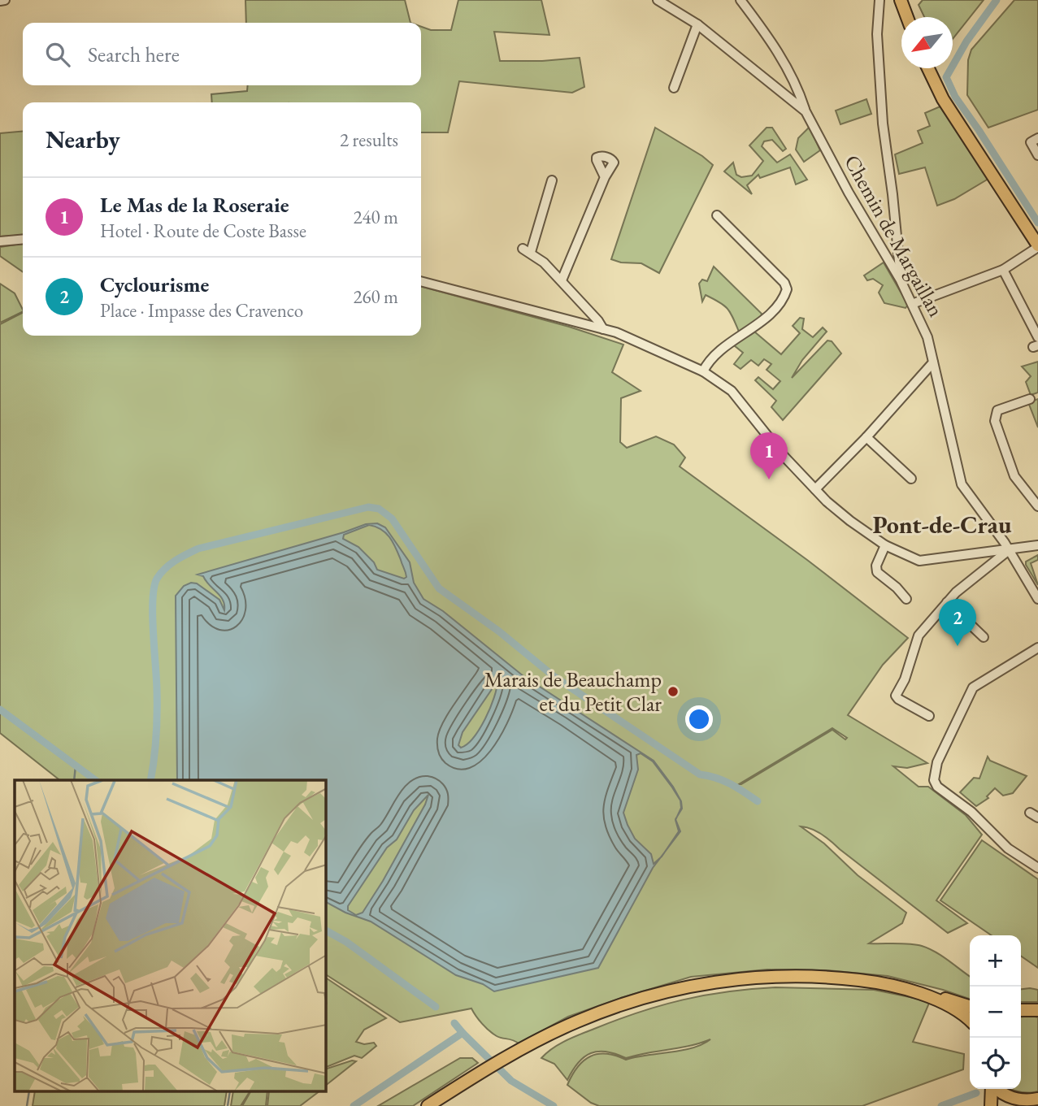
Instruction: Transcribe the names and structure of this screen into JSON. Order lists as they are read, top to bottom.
{
  "streets": {
    "street": ["Chemin de Margaillan"]
  },
  "districts": ["Pont-de-Crau"],
  "places": ["Marais de Beauchamp et du Petit Clar"],
  "north": "bottom left",
  "page": {
    "search": "Search here",
    "heading": ["Nearby", "2 results"],
    "list": [
      {
        "mark": "1",
        "name": "Le Mas de la Roseraie",
        "note": "Hotel · Route de Coste Basse",
        "value": "240 m"
      },
      {
        "mark": "2",
        "name": "Cyclourisme",
        "note": "Place · Impasse des Cravenco",
        "value": "260 m"
      }
    ],
    "pins": ["1", "2"],
    "map_buttons": ["+", "−"]
  }
}
